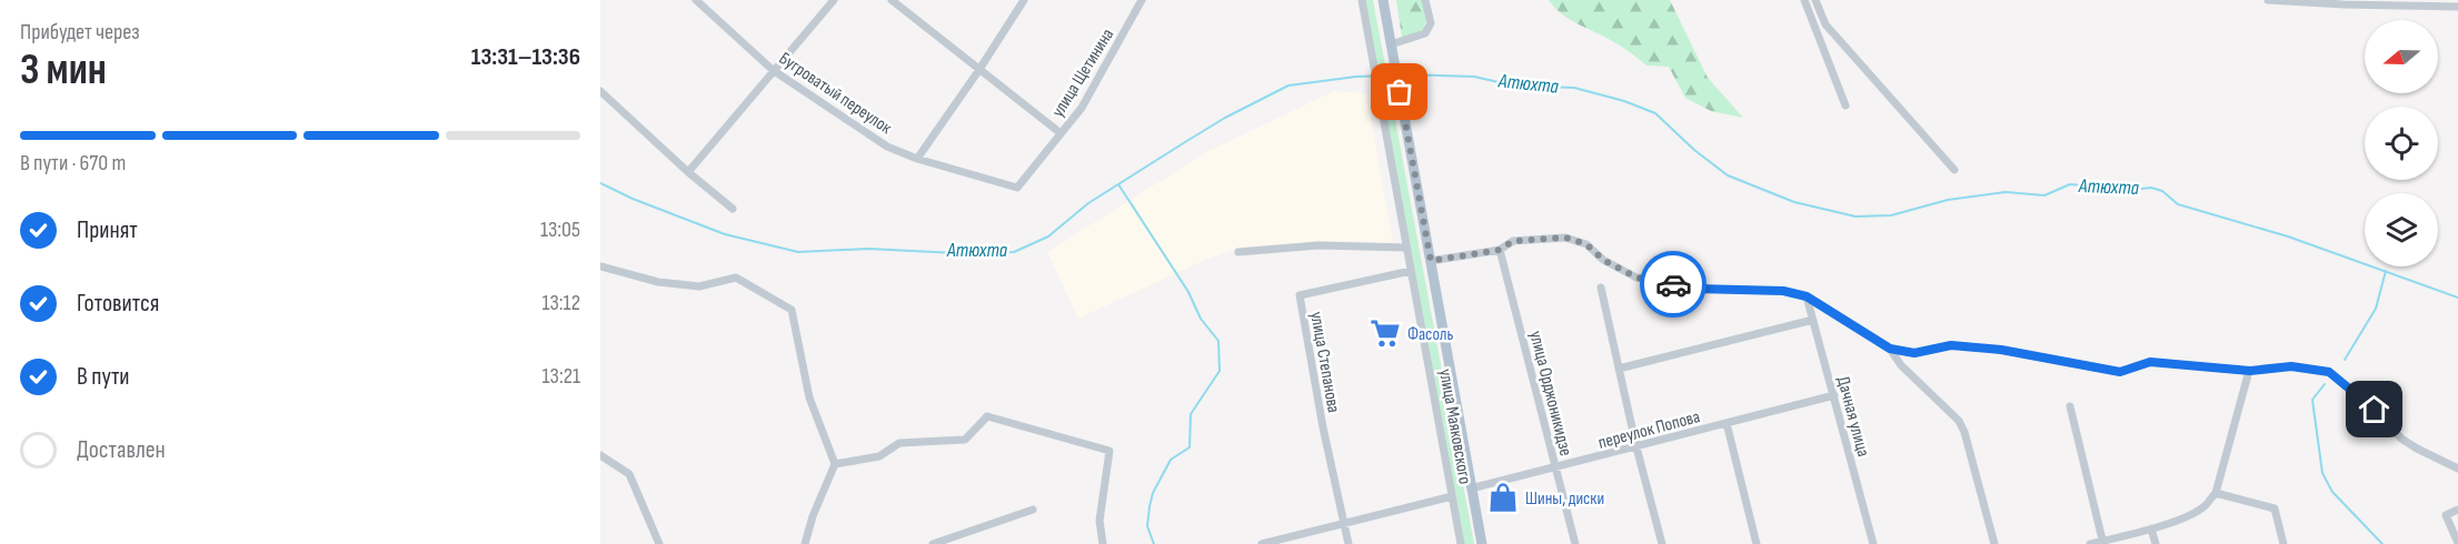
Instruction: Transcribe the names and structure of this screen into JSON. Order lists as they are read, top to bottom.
{
  "streets": {
    "main road": ["улица Маяковского"],
    "street": [
      "улица Щетинина",
      "Бугроватый переулок",
      "улица Степанова",
      "улица Орджоникидзе",
      "Дачная улица",
      "переулок Попова"
    ]
  },
  "crossings": [
    ["улица Щетинина", "Бугроватый переулок"],
    ["улица Степанова", "улица Маяковского"],
    ["улица Орджоникидзе", "переулок Попова"],
    ["Дачная улица", "переулок Попова"],
    ["улица Маяковского", "переулок Попова"]
  ],
  "water": ["Атюхта"],
  "places": {
    "supermarket": ["Фасоль"],
    "shop": ["Шины, диски"]
  },
  "north": "left",
  "page": {
    "heading": ["3 мин", "Прибудет через", "13:31–13:36"],
    "bar": "В пути · 670 m",
    "list": [
      ["Принят", "13:05"],
      ["Готовится", "13:12"],
      ["В пути", "13:21"],
      "Доставлен"
    ]
  }
}
